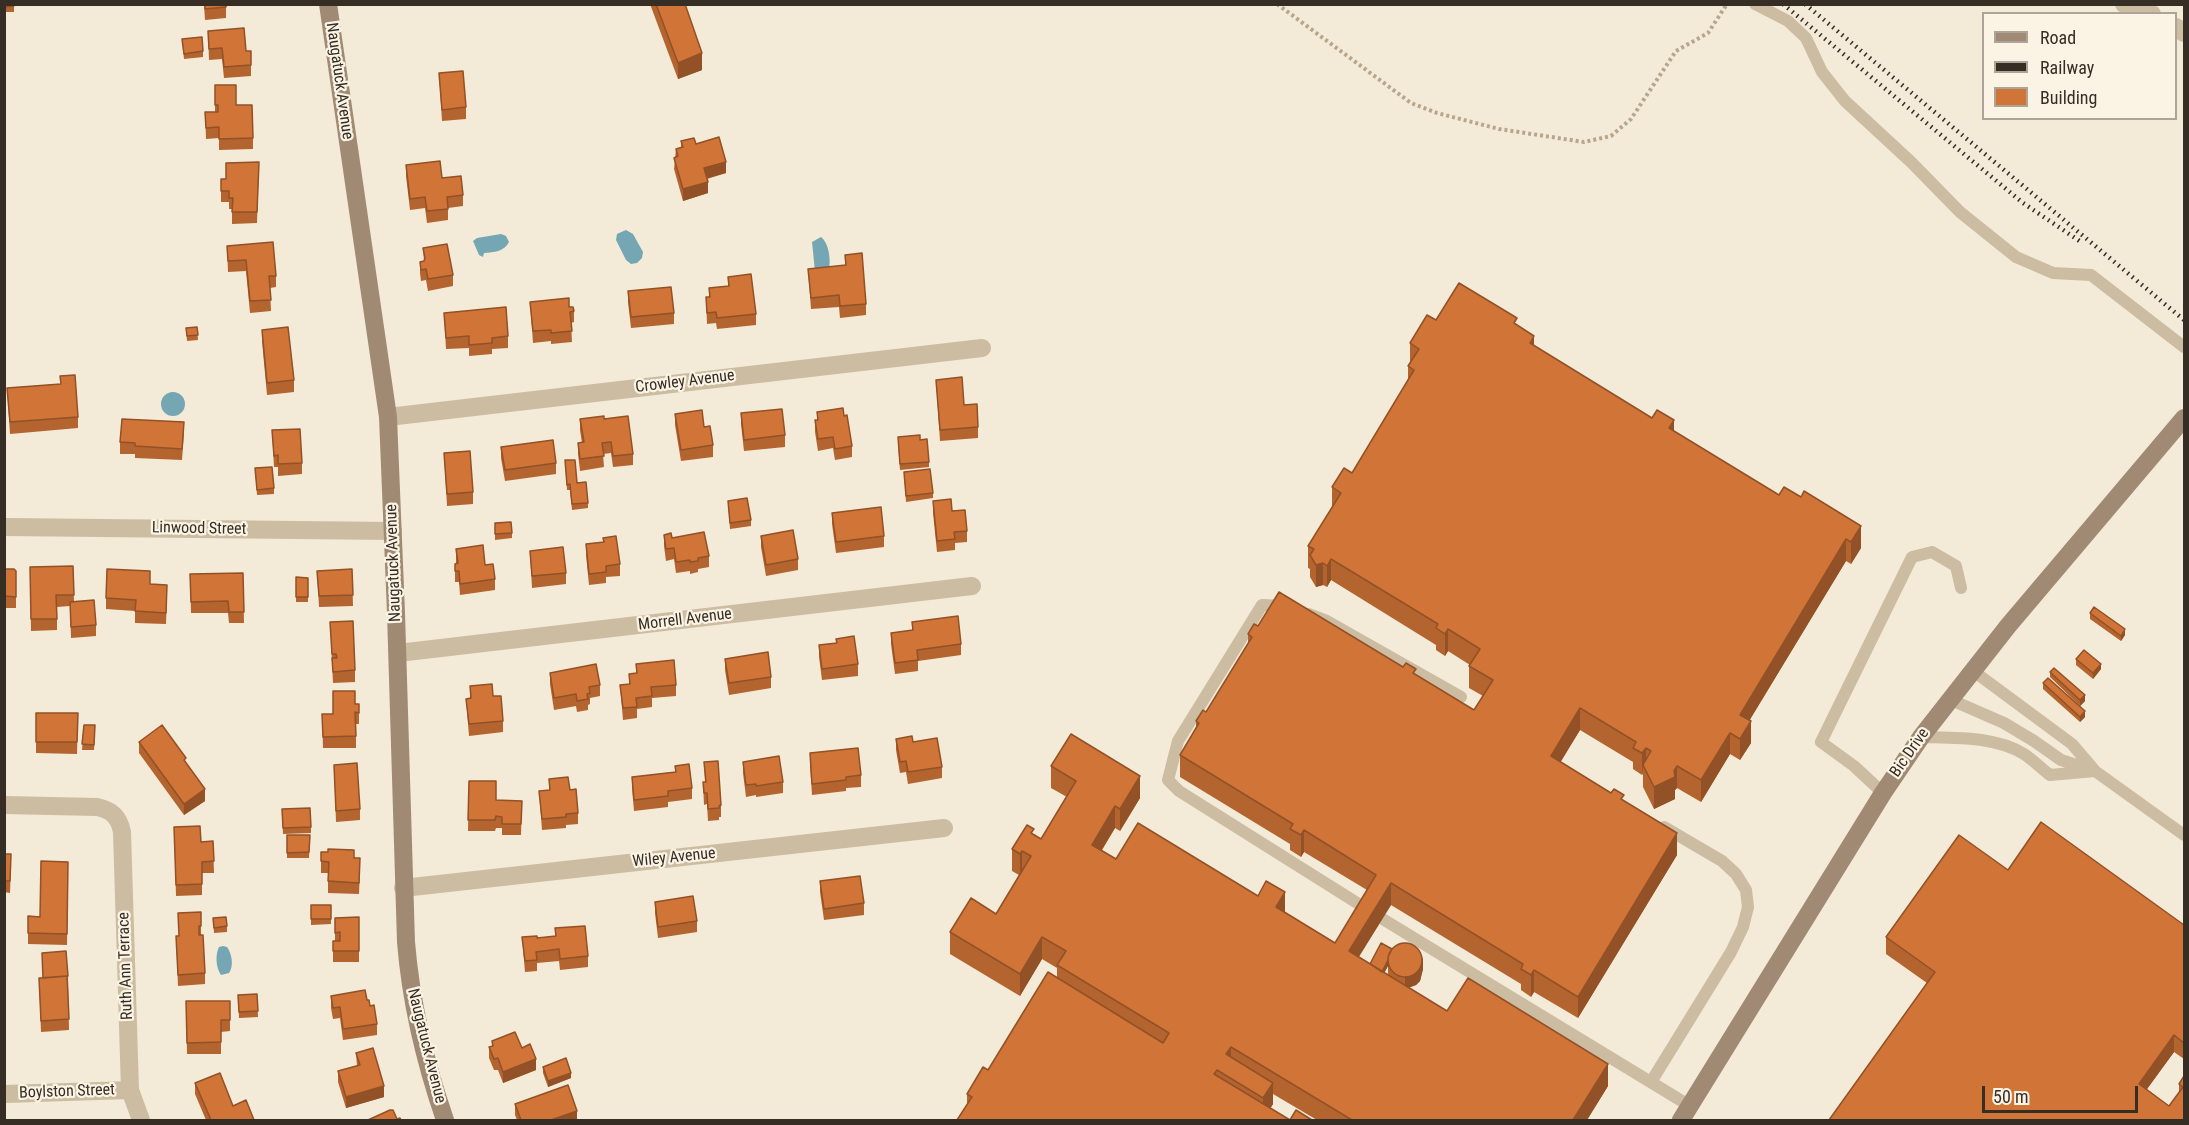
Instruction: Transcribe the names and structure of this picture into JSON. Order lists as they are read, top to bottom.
{
  "streets": {
    "main road": ["Naugatuck Avenue", "Bic Drive"],
    "street": [
      "Crowley Avenue",
      "Linwood Street",
      "Morrell Avenue",
      "Wiley Avenue",
      "Ruth Ann Terrace",
      "Boylston Street"
    ]
  },
  "crossings": [
    ["Naugatuck Avenue", "Crowley Avenue"],
    ["Naugatuck Avenue", "Linwood Street"],
    ["Naugatuck Avenue", "Morrell Avenue"],
    ["Naugatuck Avenue", "Wiley Avenue"],
    ["Ruth Ann Terrace", "Boylston Street"]
  ],
  "legend": ["Road", "Railway", "Building"],
  "scale_bar": "50 m"
}
